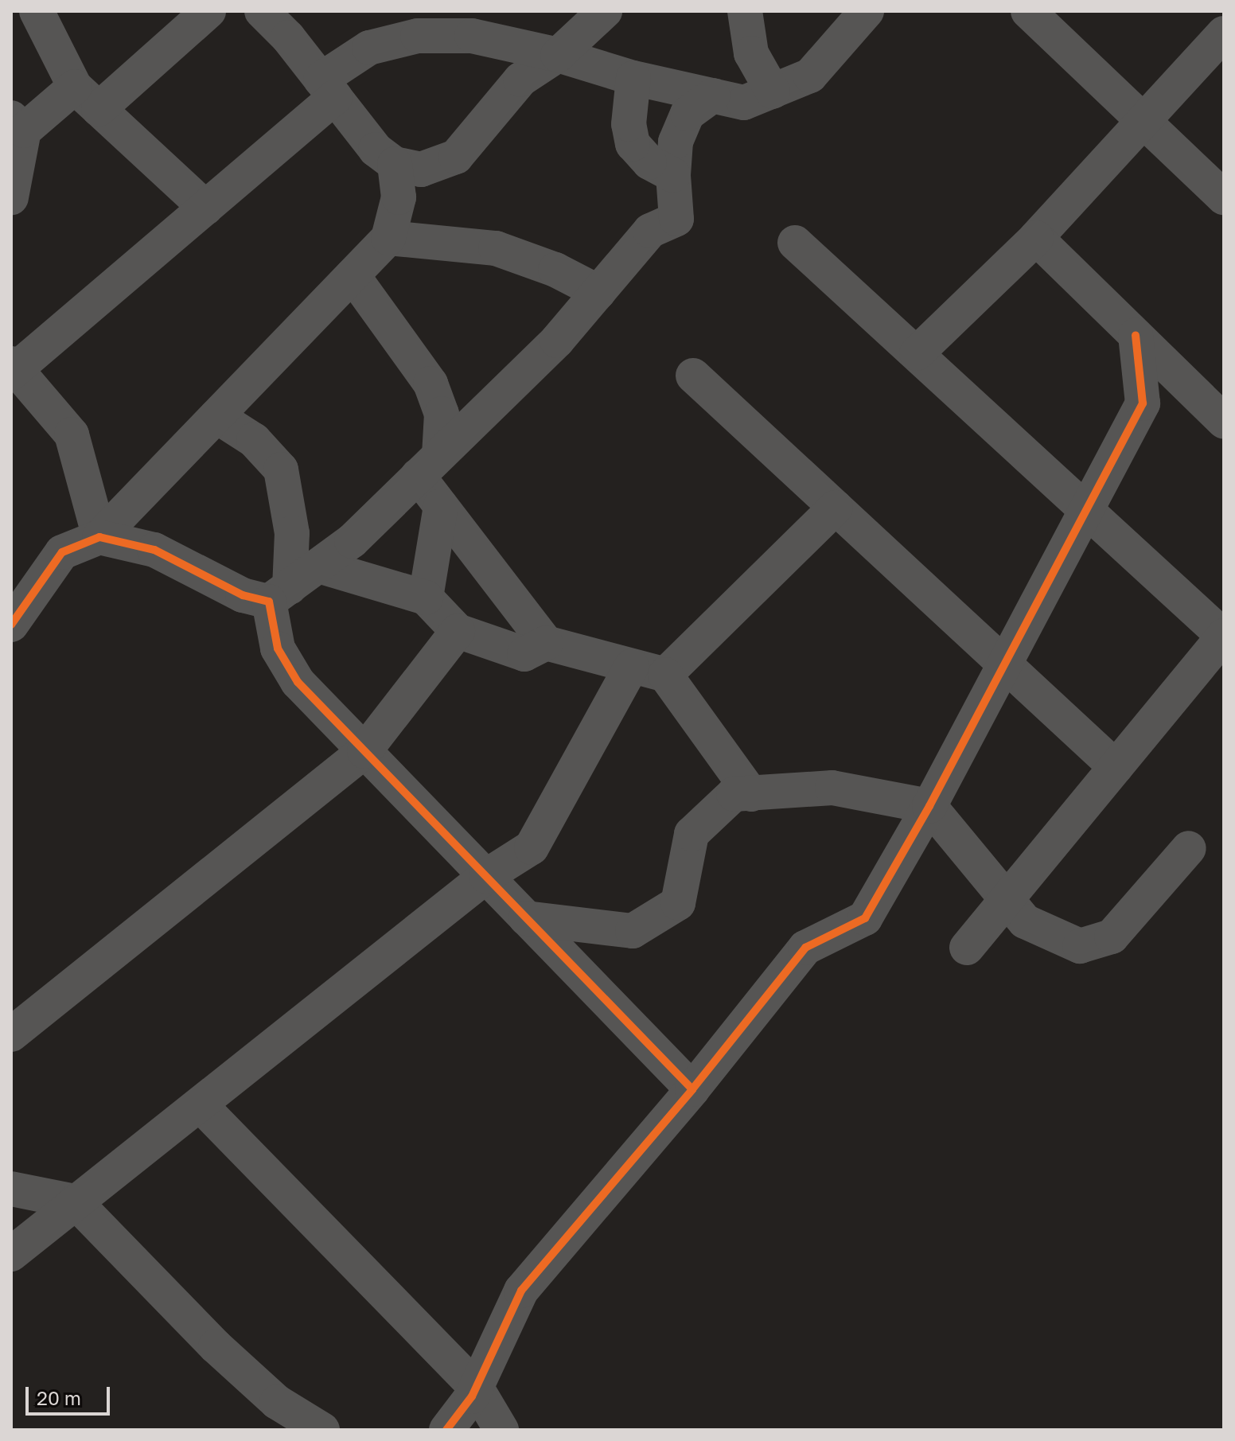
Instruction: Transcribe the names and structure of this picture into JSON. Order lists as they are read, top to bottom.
{
  "scale_bar": "20 m"
}
